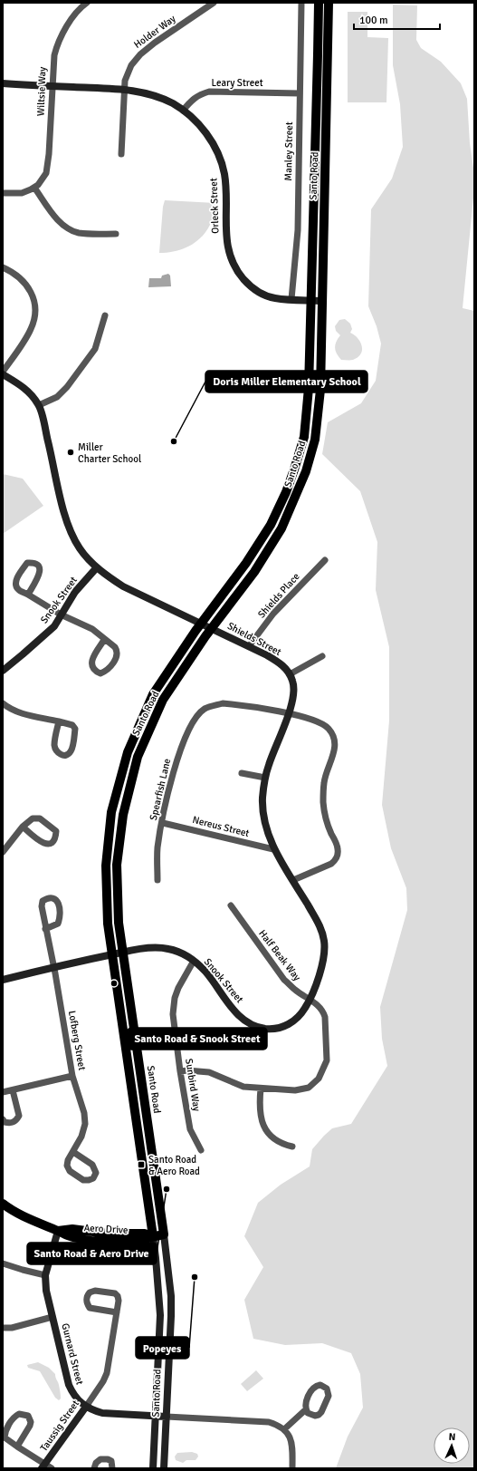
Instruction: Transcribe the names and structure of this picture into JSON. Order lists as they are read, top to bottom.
{
  "streets": {
    "main road": ["Santo Road", "Aero Drive"],
    "street": [
      "Holder Way",
      "Leary Street",
      "Wiltsie Way",
      "Manley Street",
      "Orleck Street",
      "Shields Place",
      "Snook Street",
      "Shields Street",
      "Spearfish Lane",
      "Nereus Street",
      "Half Beak Way",
      "Lofberg Street",
      "Sunbird Way",
      "Gurnard Street",
      "Taussig Street"
    ]
  },
  "crossings": [
    ["Holder Way", "Orleck Street"],
    ["Leary Street", "Manley Street"],
    ["Leary Street", "Orleck Street"],
    ["Wiltsie Way", "Orleck Street"],
    ["Manley Street", "Orleck Street"],
    ["Santo Road", "Orleck Street"],
    ["Santo Road", "Snook Street"],
    ["Santo Road", "Shields Street"],
    ["Santo Road", "Aero Drive"],
    ["Santo Road", "Gurnard Street"],
    ["Shields Place", "Shields Street"],
    ["Snook Street", "Shields Street"],
    ["Snook Street", "Half Beak Way"],
    ["Snook Street", "Lofberg Street"],
    ["Snook Street", "Sunbird Way"],
    ["Spearfish Lane", "Nereus Street"],
    ["Half Beak Way", "Sunbird Way"],
    ["Aero Drive", "Gurnard Street"],
    ["Gurnard Street", "Taussig Street"]
  ],
  "places": {
    "other": [
      "Doris Miller Elementary School",
      "Miller Charter School",
      "Santo Road & Snook Street",
      "Santo Road & Aero Drive",
      "Popeyes"
    ],
    "transit": ["Santo Road & Aero Road"]
  },
  "scale_bar": "100 m",
  "north": "top"
}
